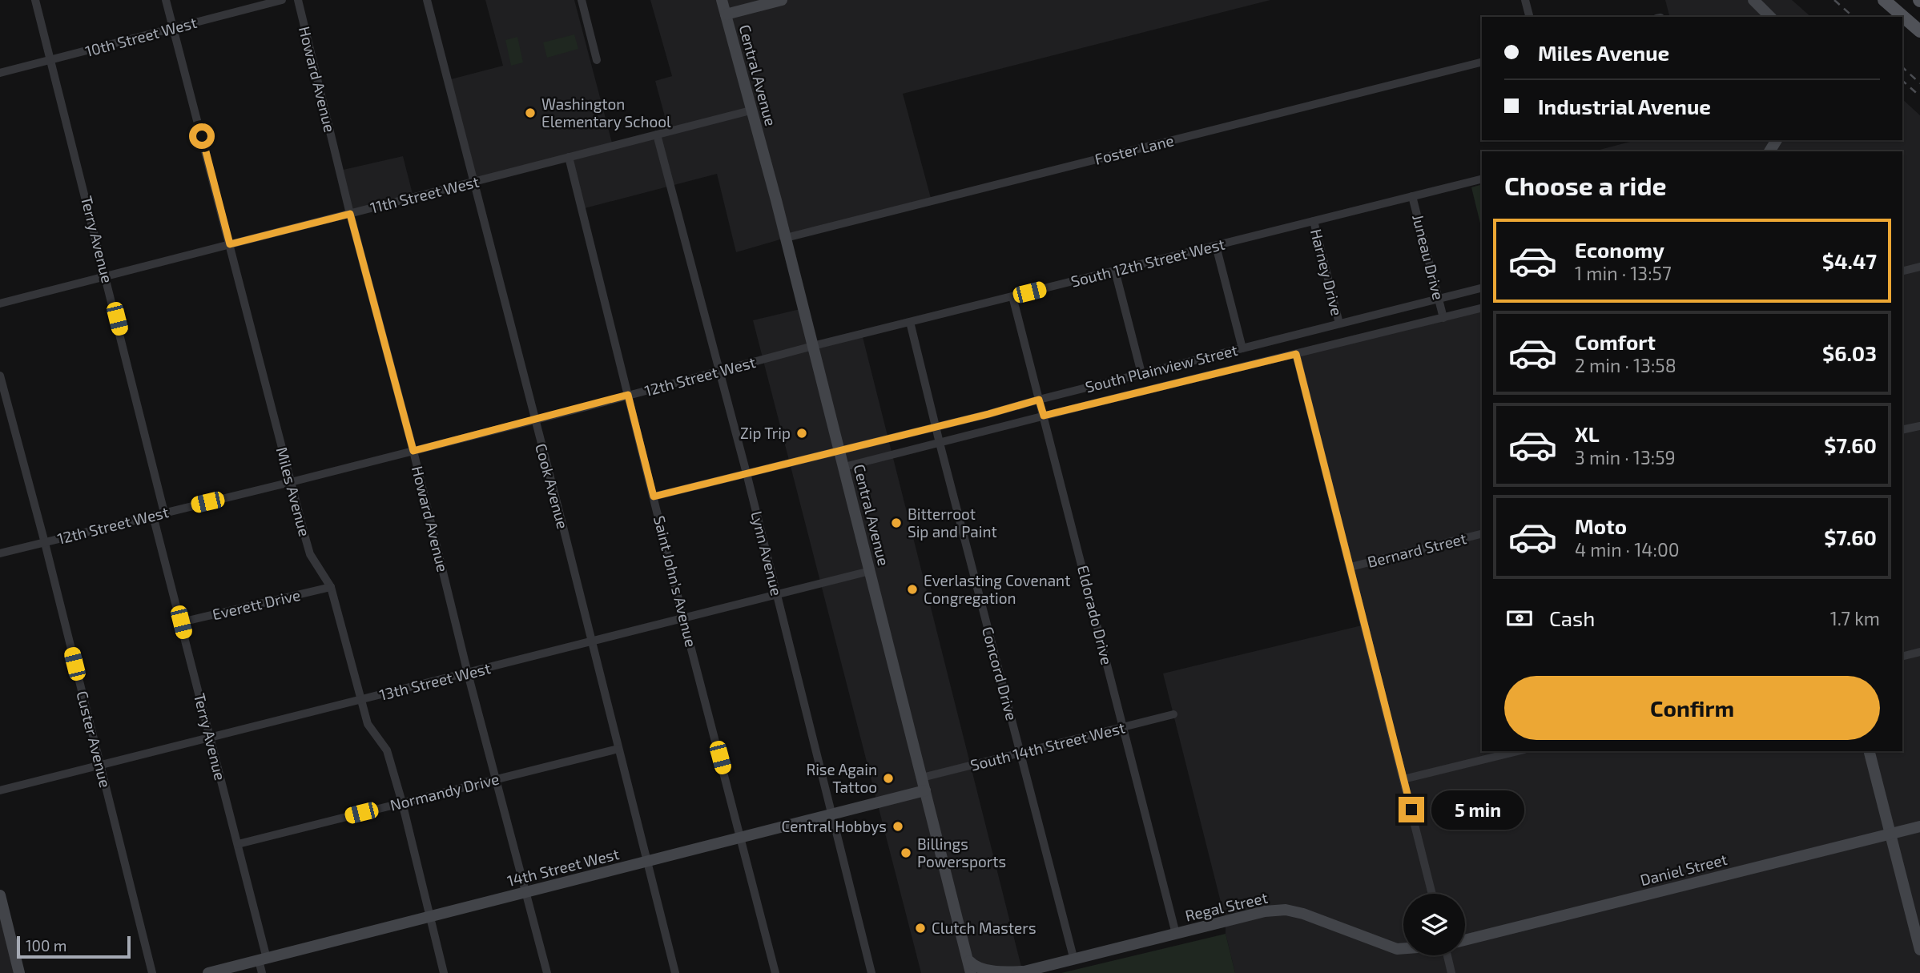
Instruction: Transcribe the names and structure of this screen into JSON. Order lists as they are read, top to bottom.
{
  "streets": {
    "street": [
      "10th Street West",
      "Central Avenue",
      "Howard Avenue",
      "Foster Lane",
      "11th Street West",
      "Terry Avenue",
      "Juneau Drive",
      "South 12th Street West",
      "Harney Drive",
      "South Plainview Street",
      "12th Street West",
      "Cook Avenue",
      "Miles Avenue",
      "Bernard Street",
      "Lynn Avenue",
      "Saint John's Avenue",
      "Everett Drive",
      "Eldorado Drive",
      "Concord Drive",
      "13th Street West",
      "Custer Avenue",
      "South 14th Street West",
      "Normandy Drive",
      "14th Street West",
      "Daniel Street",
      "Regal Street"
    ]
  },
  "crossings": [
    ["10th Street West", "Terry Avenue"],
    ["10th Street West", "Miles Avenue"],
    ["Central Avenue", "Foster Lane"],
    ["Central Avenue", "11th Street West"],
    ["Central Avenue", "South 12th Street West"],
    ["Central Avenue", "South Plainview Street"],
    ["Central Avenue", "12th Street West"],
    ["Central Avenue", "13th Street West"],
    ["Central Avenue", "South 14th Street West"],
    ["Central Avenue", "14th Street West"],
    ["Central Avenue", "Regal Street"],
    ["Howard Avenue", "11th Street West"],
    ["Howard Avenue", "12th Street West"],
    ["Howard Avenue", "13th Street West"],
    ["Howard Avenue", "Normandy Drive"],
    ["Howard Avenue", "14th Street West"],
    ["11th Street West", "Terry Avenue"],
    ["11th Street West", "Cook Avenue"],
    ["11th Street West", "Miles Avenue"],
    ["11th Street West", "Lynn Avenue"],
    ["11th Street West", "Saint John's Avenue"],
    ["Terry Avenue", "12th Street West"],
    ["Terry Avenue", "Everett Drive"],
    ["Terry Avenue", "13th Street West"],
    ["Terry Avenue", "Normandy Drive"],
    ["Terry Avenue", "14th Street West"],
    ["Juneau Drive", "South 12th Street West"],
    ["Juneau Drive", "South Plainview Street"],
    ["South 12th Street West", "Harney Drive"],
    ["South 12th Street West", "12th Street West"],
    ["South 12th Street West", "Eldorado Drive"],
    ["South 12th Street West", "Concord Drive"],
    ["Harney Drive", "South Plainview Street"],
    ["South Plainview Street", "Lynn Avenue"],
    ["South Plainview Street", "Saint John's Avenue"],
    ["South Plainview Street", "Eldorado Drive"],
    ["South Plainview Street", "Concord Drive"],
    ["12th Street West", "Cook Avenue"],
    ["12th Street West", "Miles Avenue"],
    ["12th Street West", "Lynn Avenue"],
    ["12th Street West", "Saint John's Avenue"],
    ["12th Street West", "Custer Avenue"],
    ["Cook Avenue", "13th Street West"],
    ["Cook Avenue", "Normandy Drive"],
    ["Cook Avenue", "14th Street West"],
    ["Miles Avenue", "Everett Drive"],
    ["Miles Avenue", "13th Street West"],
    ["Miles Avenue", "Normandy Drive"],
    ["Miles Avenue", "14th Street West"],
    ["Lynn Avenue", "13th Street West"],
    ["Lynn Avenue", "14th Street West"],
    ["Saint John's Avenue", "13th Street West"],
    ["Saint John's Avenue", "14th Street West"],
    ["Eldorado Drive", "South 14th Street West"],
    ["Eldorado Drive", "Regal Street"],
    ["Concord Drive", "South 14th Street West"],
    ["Concord Drive", "Regal Street"],
    ["13th Street West", "Custer Avenue"]
  ],
  "places": [
    "Washington Elementary School",
    "Zip Trip",
    "Bitterroot Sip and Paint",
    "Everlasting Covenant Congregation",
    "Rise Again Tattoo",
    "Central Hobbys",
    "Billings Powersports",
    "Clutch Masters"
  ],
  "scale_bar": "100 m",
  "page": {
    "banner": ["Miles Avenue", "Industrial Avenue"],
    "heading": "Choose a ride",
    "list": [
      {
        "name": "Economy",
        "note": "1 min · 13:57",
        "value": "$4.47"
      },
      {
        "name": "Comfort",
        "note": "2 min · 13:58",
        "value": "$6.03"
      },
      {
        "name": "XL",
        "note": "3 min · 13:59",
        "value": "$7.60"
      },
      {
        "name": "Moto",
        "note": "4 min · 14:00",
        "value": "$7.60"
      }
    ],
    "pay": ["Cash", "1.7 km"],
    "buttons": "Confirm",
    "bubble": "5 min",
    "scale": "100 m"
  }
}
